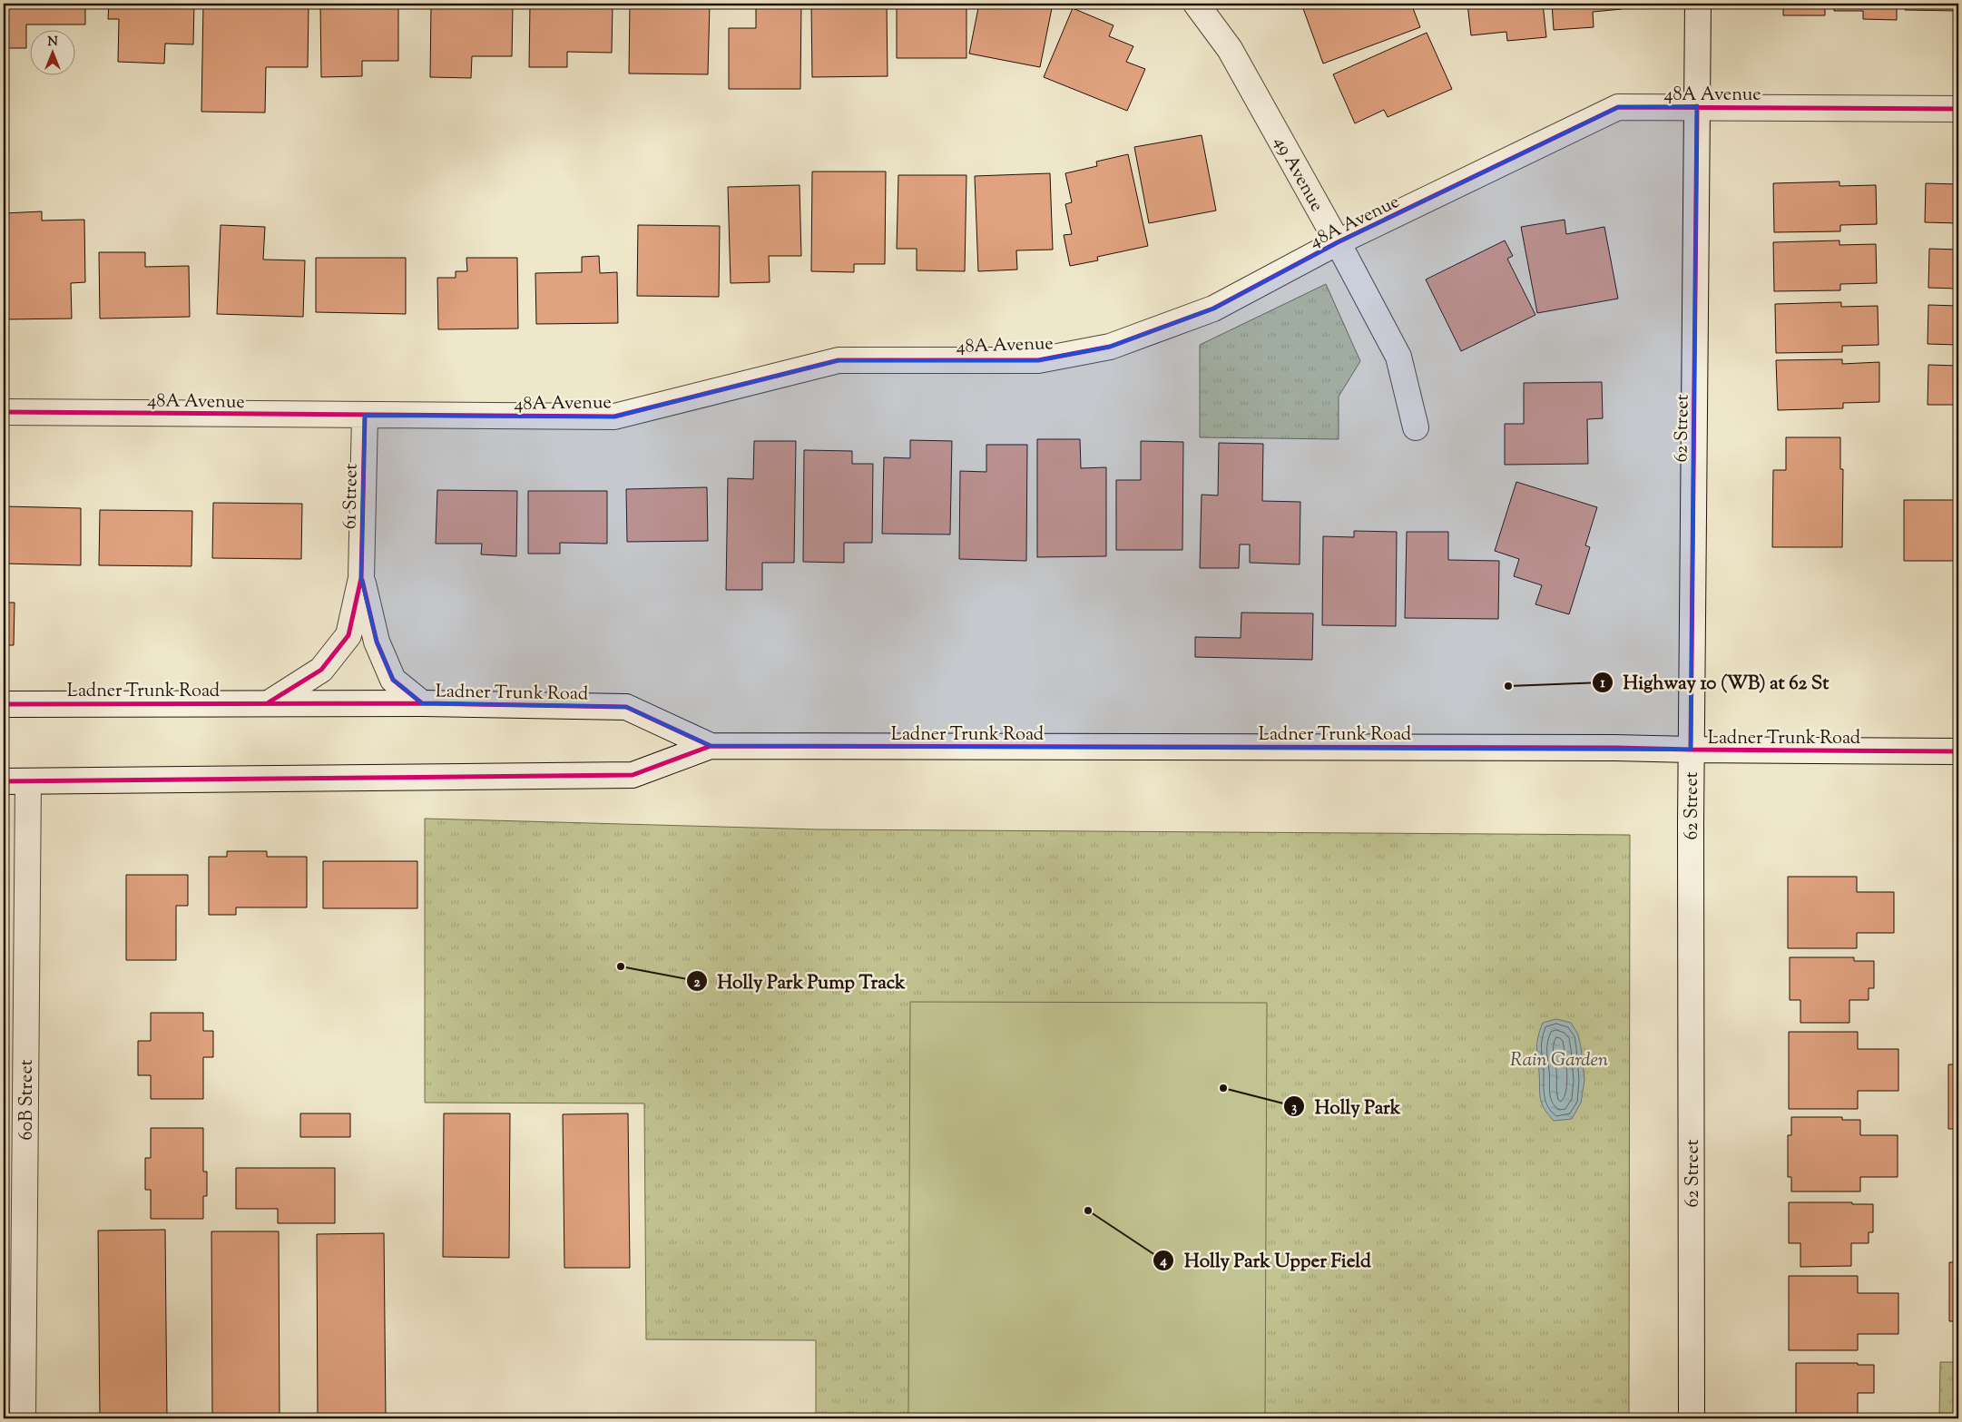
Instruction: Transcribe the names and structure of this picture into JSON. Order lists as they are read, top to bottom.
{
  "streets": {
    "street": [
      "48A Avenue",
      "49 Avenue",
      "62 Street",
      "61 Street",
      "Ladner Trunk Road",
      "60B Street"
    ]
  },
  "crossings": [
    ["48A Avenue", "49 Avenue"],
    ["48A Avenue", "62 Street"],
    ["48A Avenue", "61 Street"],
    ["62 Street", "Ladner Trunk Road"],
    ["61 Street", "Ladner Trunk Road"],
    ["Ladner Trunk Road", "60B Street"]
  ],
  "water": ["Rain Garden"],
  "places": [
    "Highway 10 (WB) at 62 St",
    "Holly Park Pump Track",
    "Holly Park",
    "Holly Park Upper Field"
  ],
  "north": "top"
}
